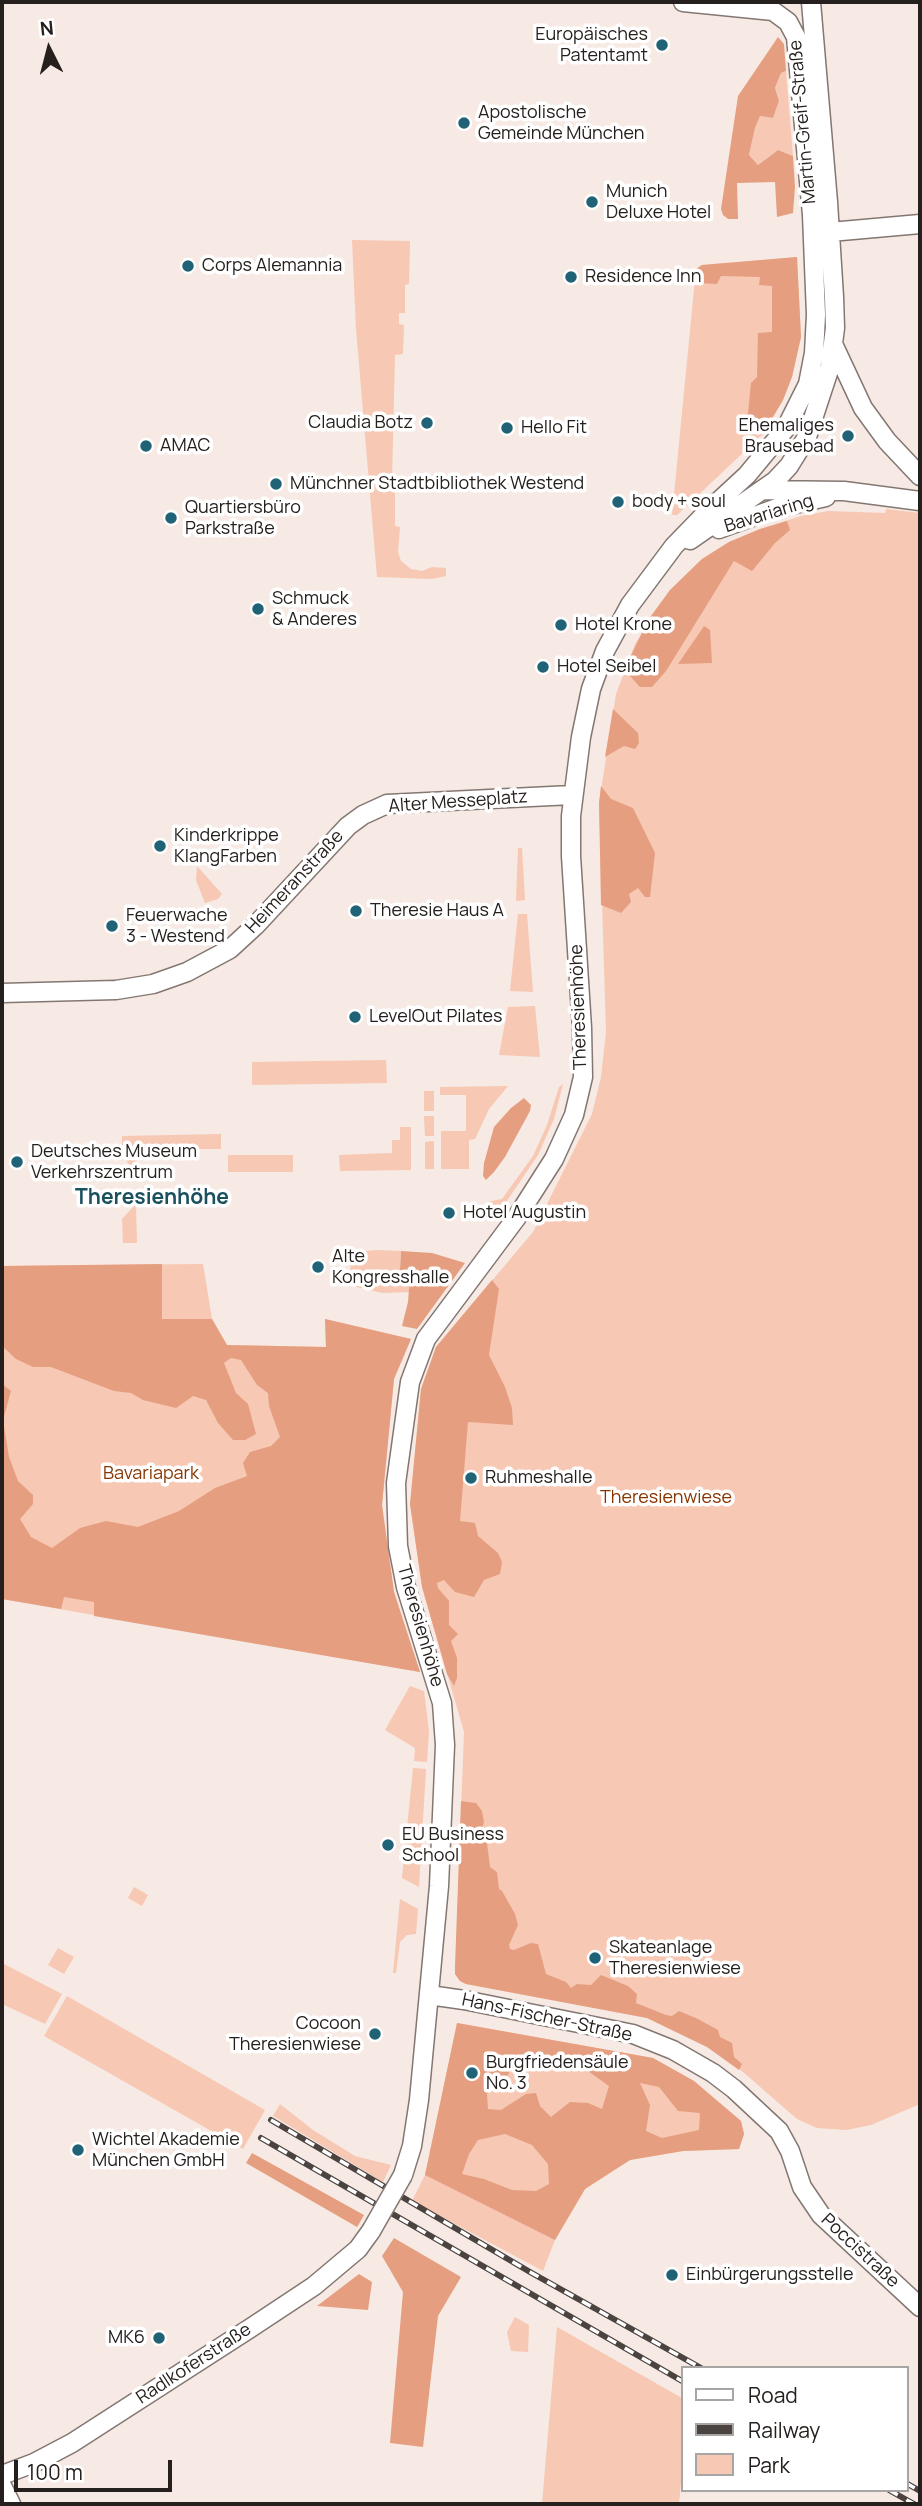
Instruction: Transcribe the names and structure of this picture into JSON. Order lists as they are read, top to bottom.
{
  "streets": {
    "main road": [
      "Martin-Greif-Straße",
      "Bavariaring",
      "Alter Messeplatz",
      "Heimeranstraße",
      "Theresienhöhe",
      "Hans-Fischer-Straße",
      "Poccistraße",
      "Radlkoferstraße"
    ]
  },
  "crossings": [
    ["Martin-Greif-Straße", "Theresienhöhe"],
    ["Bavariaring", "Theresienhöhe"],
    ["Alter Messeplatz", "Heimeranstraße"],
    ["Alter Messeplatz", "Theresienhöhe"],
    ["Theresienhöhe", "Hans-Fischer-Straße"],
    ["Theresienhöhe", "Radlkoferstraße"],
    ["Hans-Fischer-Straße", "Poccistraße"],
    ["Hans-Fischer-Straße", "Radlkoferstraße"]
  ],
  "districts": ["Theresienhöhe"],
  "parks": ["Bavariapark", "Theresienwiese"],
  "places": [
    "Europäisches Patentamt",
    "Apostolische Gemeinde München",
    "Munich Deluxe Hotel",
    "Corps Alemannia",
    "Residence Inn",
    "Claudia Botz",
    "Hello Fit",
    "Ehemaliges Brausebad",
    "AMAC",
    "Münchner Stadtbibliothek Westend",
    "body + soul",
    "Quartiersbüro Parkstraße",
    "Schmuck & Anderes",
    "Hotel Krone",
    "Hotel Seibel",
    "Kinderkrippe KlangFarben",
    "Theresie Haus A",
    "Feuerwache 3 - Westend",
    "LevelOut Pilates",
    "Deutsches Museum Verkehrszentrum",
    "Hotel Augustin",
    "Alte Kongresshalle",
    "Ruhmeshalle",
    "EU Business School",
    "Skateanlage Theresienwiese",
    "Cocoon Theresienwiese",
    "Burgfriedensäule No. 3",
    "Wichtel Akademie München GmbH",
    "Einbürgerungsstelle",
    "MK6"
  ],
  "legend": ["Road", "Railway", "Park"],
  "scale_bar": "100 m",
  "north": "top"
}
